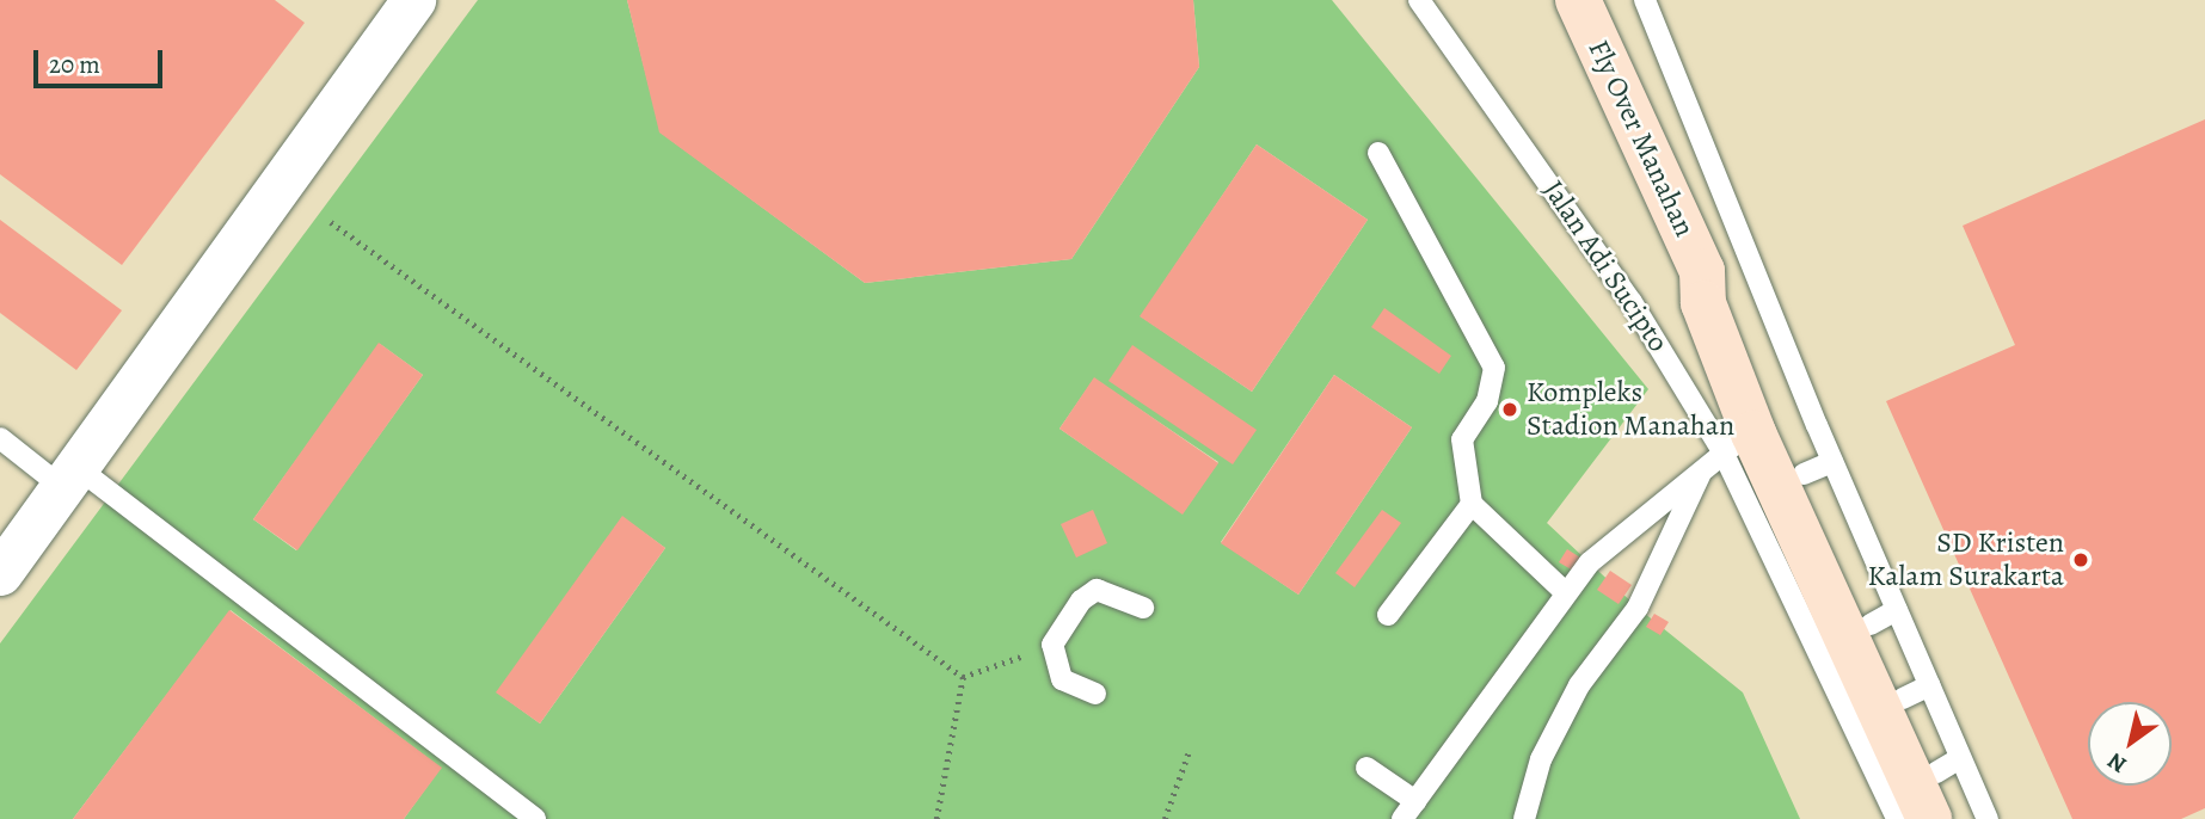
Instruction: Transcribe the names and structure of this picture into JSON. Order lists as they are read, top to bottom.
{
  "streets": {
    "main road": ["Fly Over Manahan", "Jalan Adi Sucipto"]
  },
  "crossings": [
    ["Fly Over Manahan", "Jalan Adi Sucipto"]
  ],
  "places": ["Kompleks Stadion Manahan", "SD Kristen Kalam Surakarta"],
  "scale_bar": "20 m",
  "north": "bottom left"
}
